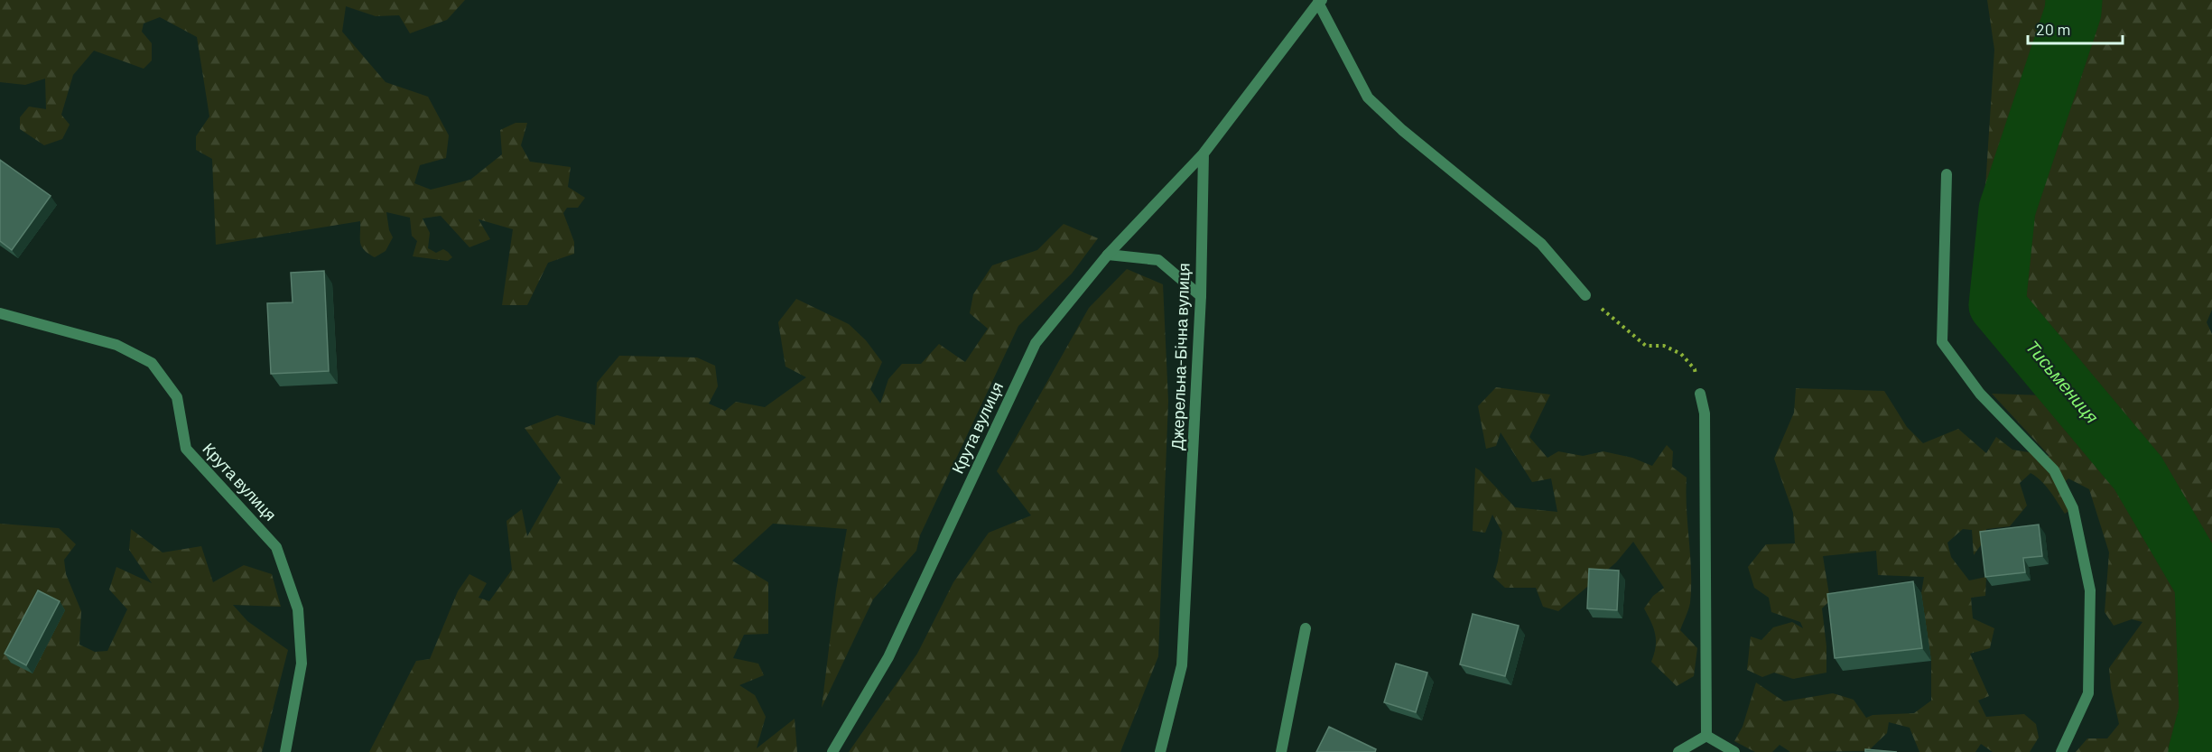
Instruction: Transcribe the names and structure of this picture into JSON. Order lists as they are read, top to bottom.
{
  "streets": {
    "street": ["Джерельна-Бічна вулиця", "Крута вулиця"]
  },
  "crossings": [
    ["Джерельна-Бічна вулиця", "Крута вулиця"]
  ],
  "water": ["Тисьмениця"],
  "scale_bar": "20 m"
}
